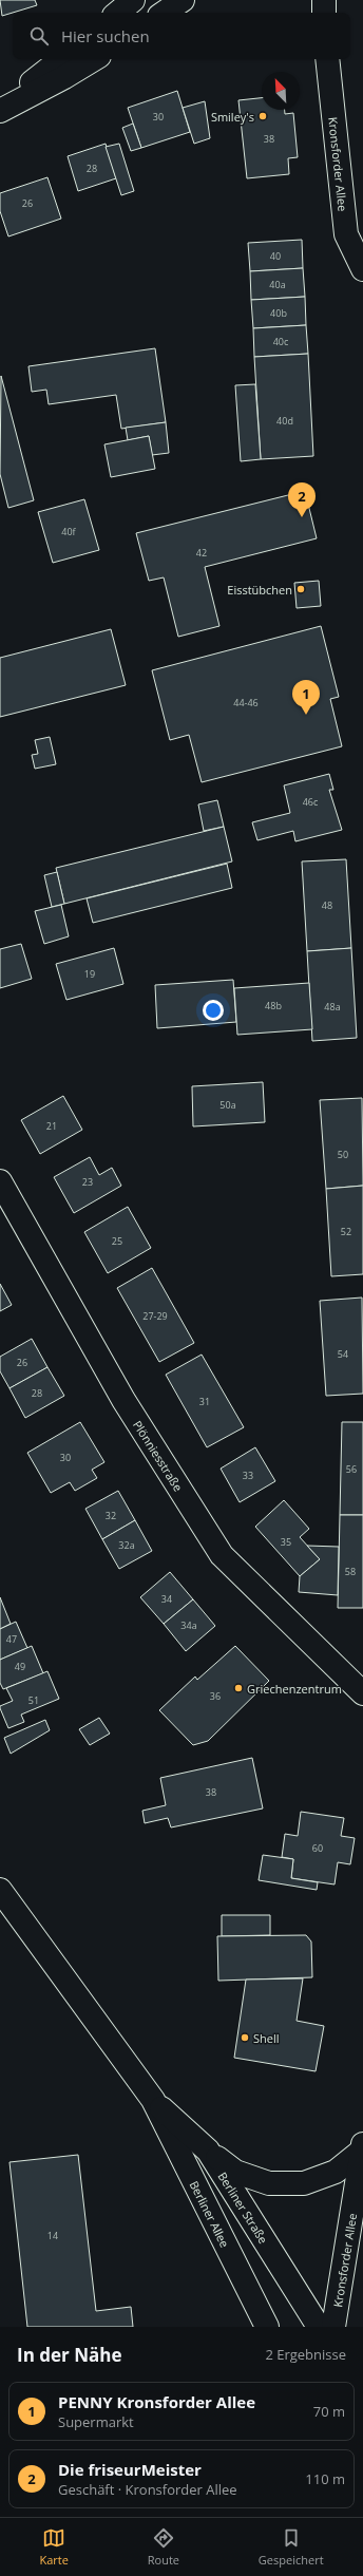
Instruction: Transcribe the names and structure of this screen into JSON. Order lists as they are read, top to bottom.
{
  "streets": {
    "main road": [
      "Kronsforder Allee",
      "Plönniesstraße",
      "Berliner Straße",
      "Berliner Allee"
    ]
  },
  "crossings": [
    ["Berliner Straße", "Berliner Allee"]
  ],
  "places": [
    "Smiley's",
    "Eisstübchen",
    "Griechenzentrum",
    "Shell"
  ],
  "house_numbers": [
    "30",
    "38",
    "28",
    "26",
    "40",
    "40a",
    "40b",
    "40c",
    "40d",
    "40f",
    "42",
    "44-46",
    "46c",
    "48",
    "19",
    "48b",
    "48a",
    "50a",
    "21",
    "50",
    "23",
    "52",
    "25",
    "27-29",
    "54",
    "26",
    "28",
    "31",
    "30",
    "56",
    "33",
    "32",
    "35",
    "32a",
    "58",
    "34",
    "34a",
    "47",
    "49",
    "36",
    "51",
    "38",
    "60",
    "14"
  ],
  "north": "top left",
  "page": {
    "search": "Hier suchen",
    "pins": ["2", "1"],
    "heading": ["In der Nähe", "2 Ergebnisse"],
    "list": [
      {
        "mark": "1",
        "name": "PENNY Kronsforder Allee",
        "note": "Supermarkt",
        "value": "70 m"
      },
      {
        "mark": "2",
        "name": "Die friseurMeister",
        "note": "Geschäft · Kronsforder Allee",
        "value": "110 m"
      }
    ],
    "nav": ["Karte", "Route", "Gespeichert"]
  }
}
